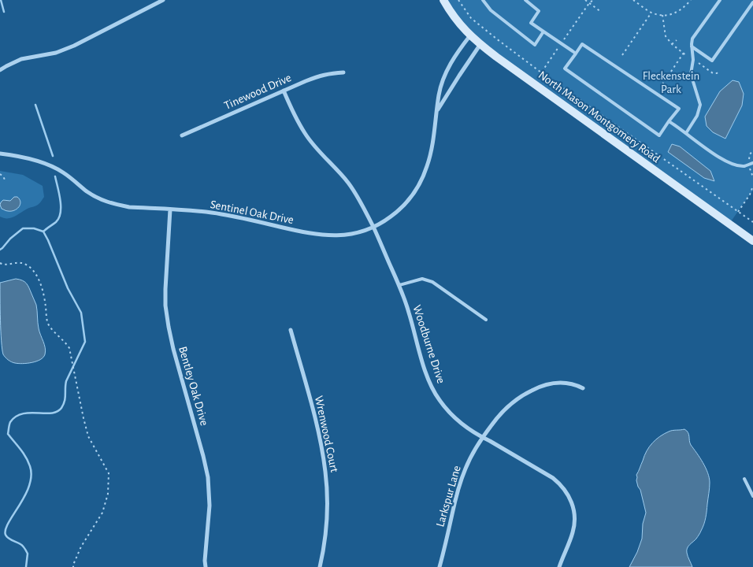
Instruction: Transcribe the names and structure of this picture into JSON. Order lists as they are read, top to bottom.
{
  "streets": {
    "street": [
      "Tinewood Drive",
      "North Mason Montgomery Road",
      "Sentinel Oak Drive",
      "Woodburne Drive",
      "Bentley Oak Drive",
      "Wrenwood Court",
      "Larkspur Lane"
    ]
  },
  "crossings": [
    ["Tinewood Drive", "Woodburne Drive"],
    ["North Mason Montgomery Road", "Sentinel Oak Drive"],
    ["Sentinel Oak Drive", "Woodburne Drive"],
    ["Sentinel Oak Drive", "Bentley Oak Drive"],
    ["Woodburne Drive", "Larkspur Lane"]
  ],
  "parks": ["Fleckenstein Park"]
}
